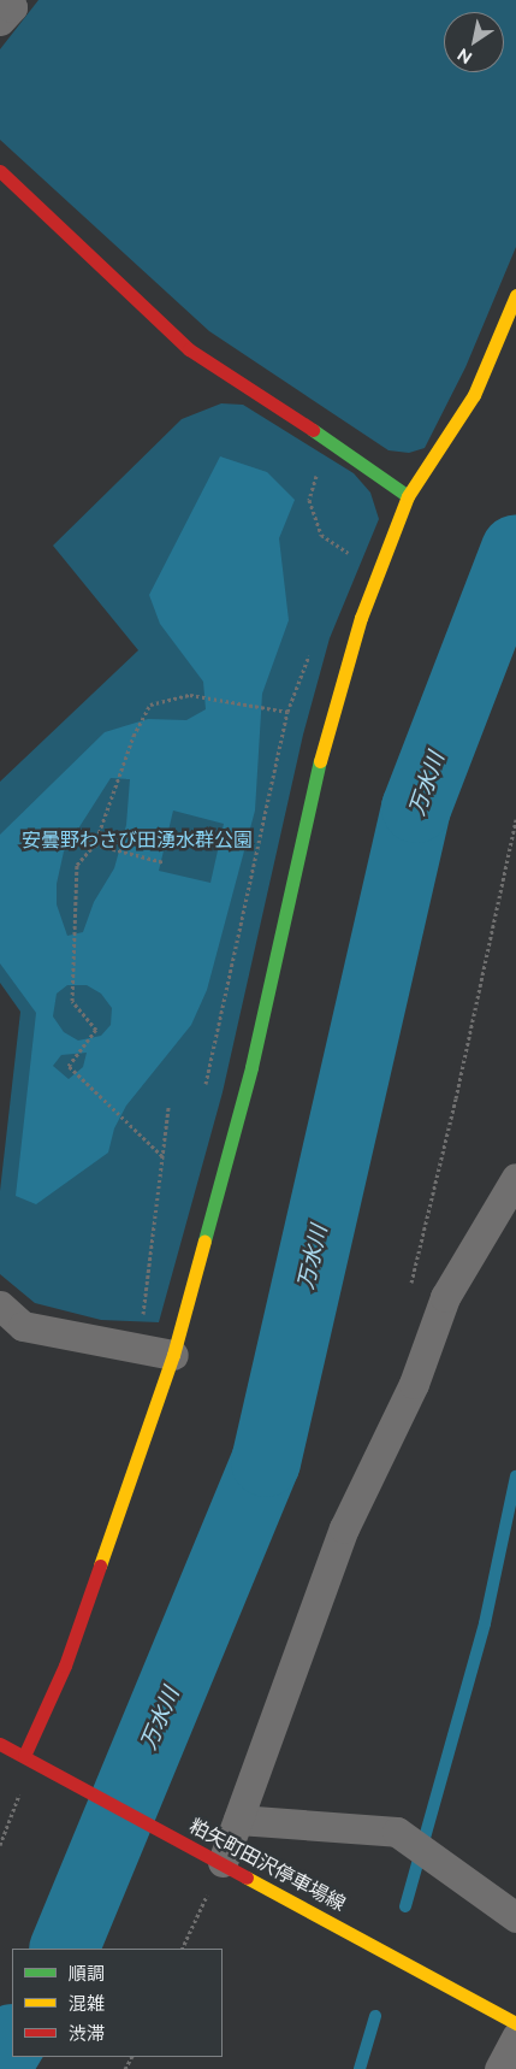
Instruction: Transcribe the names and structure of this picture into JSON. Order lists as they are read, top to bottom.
{
  "streets": {
    "street": ["粕矢町田沢停車場線"]
  },
  "water": ["万水川"],
  "parks": ["安曇野わさび田湧水群公園"],
  "legend": ["順調", "混雑", "渋滞"],
  "north": "bottom left"
}
